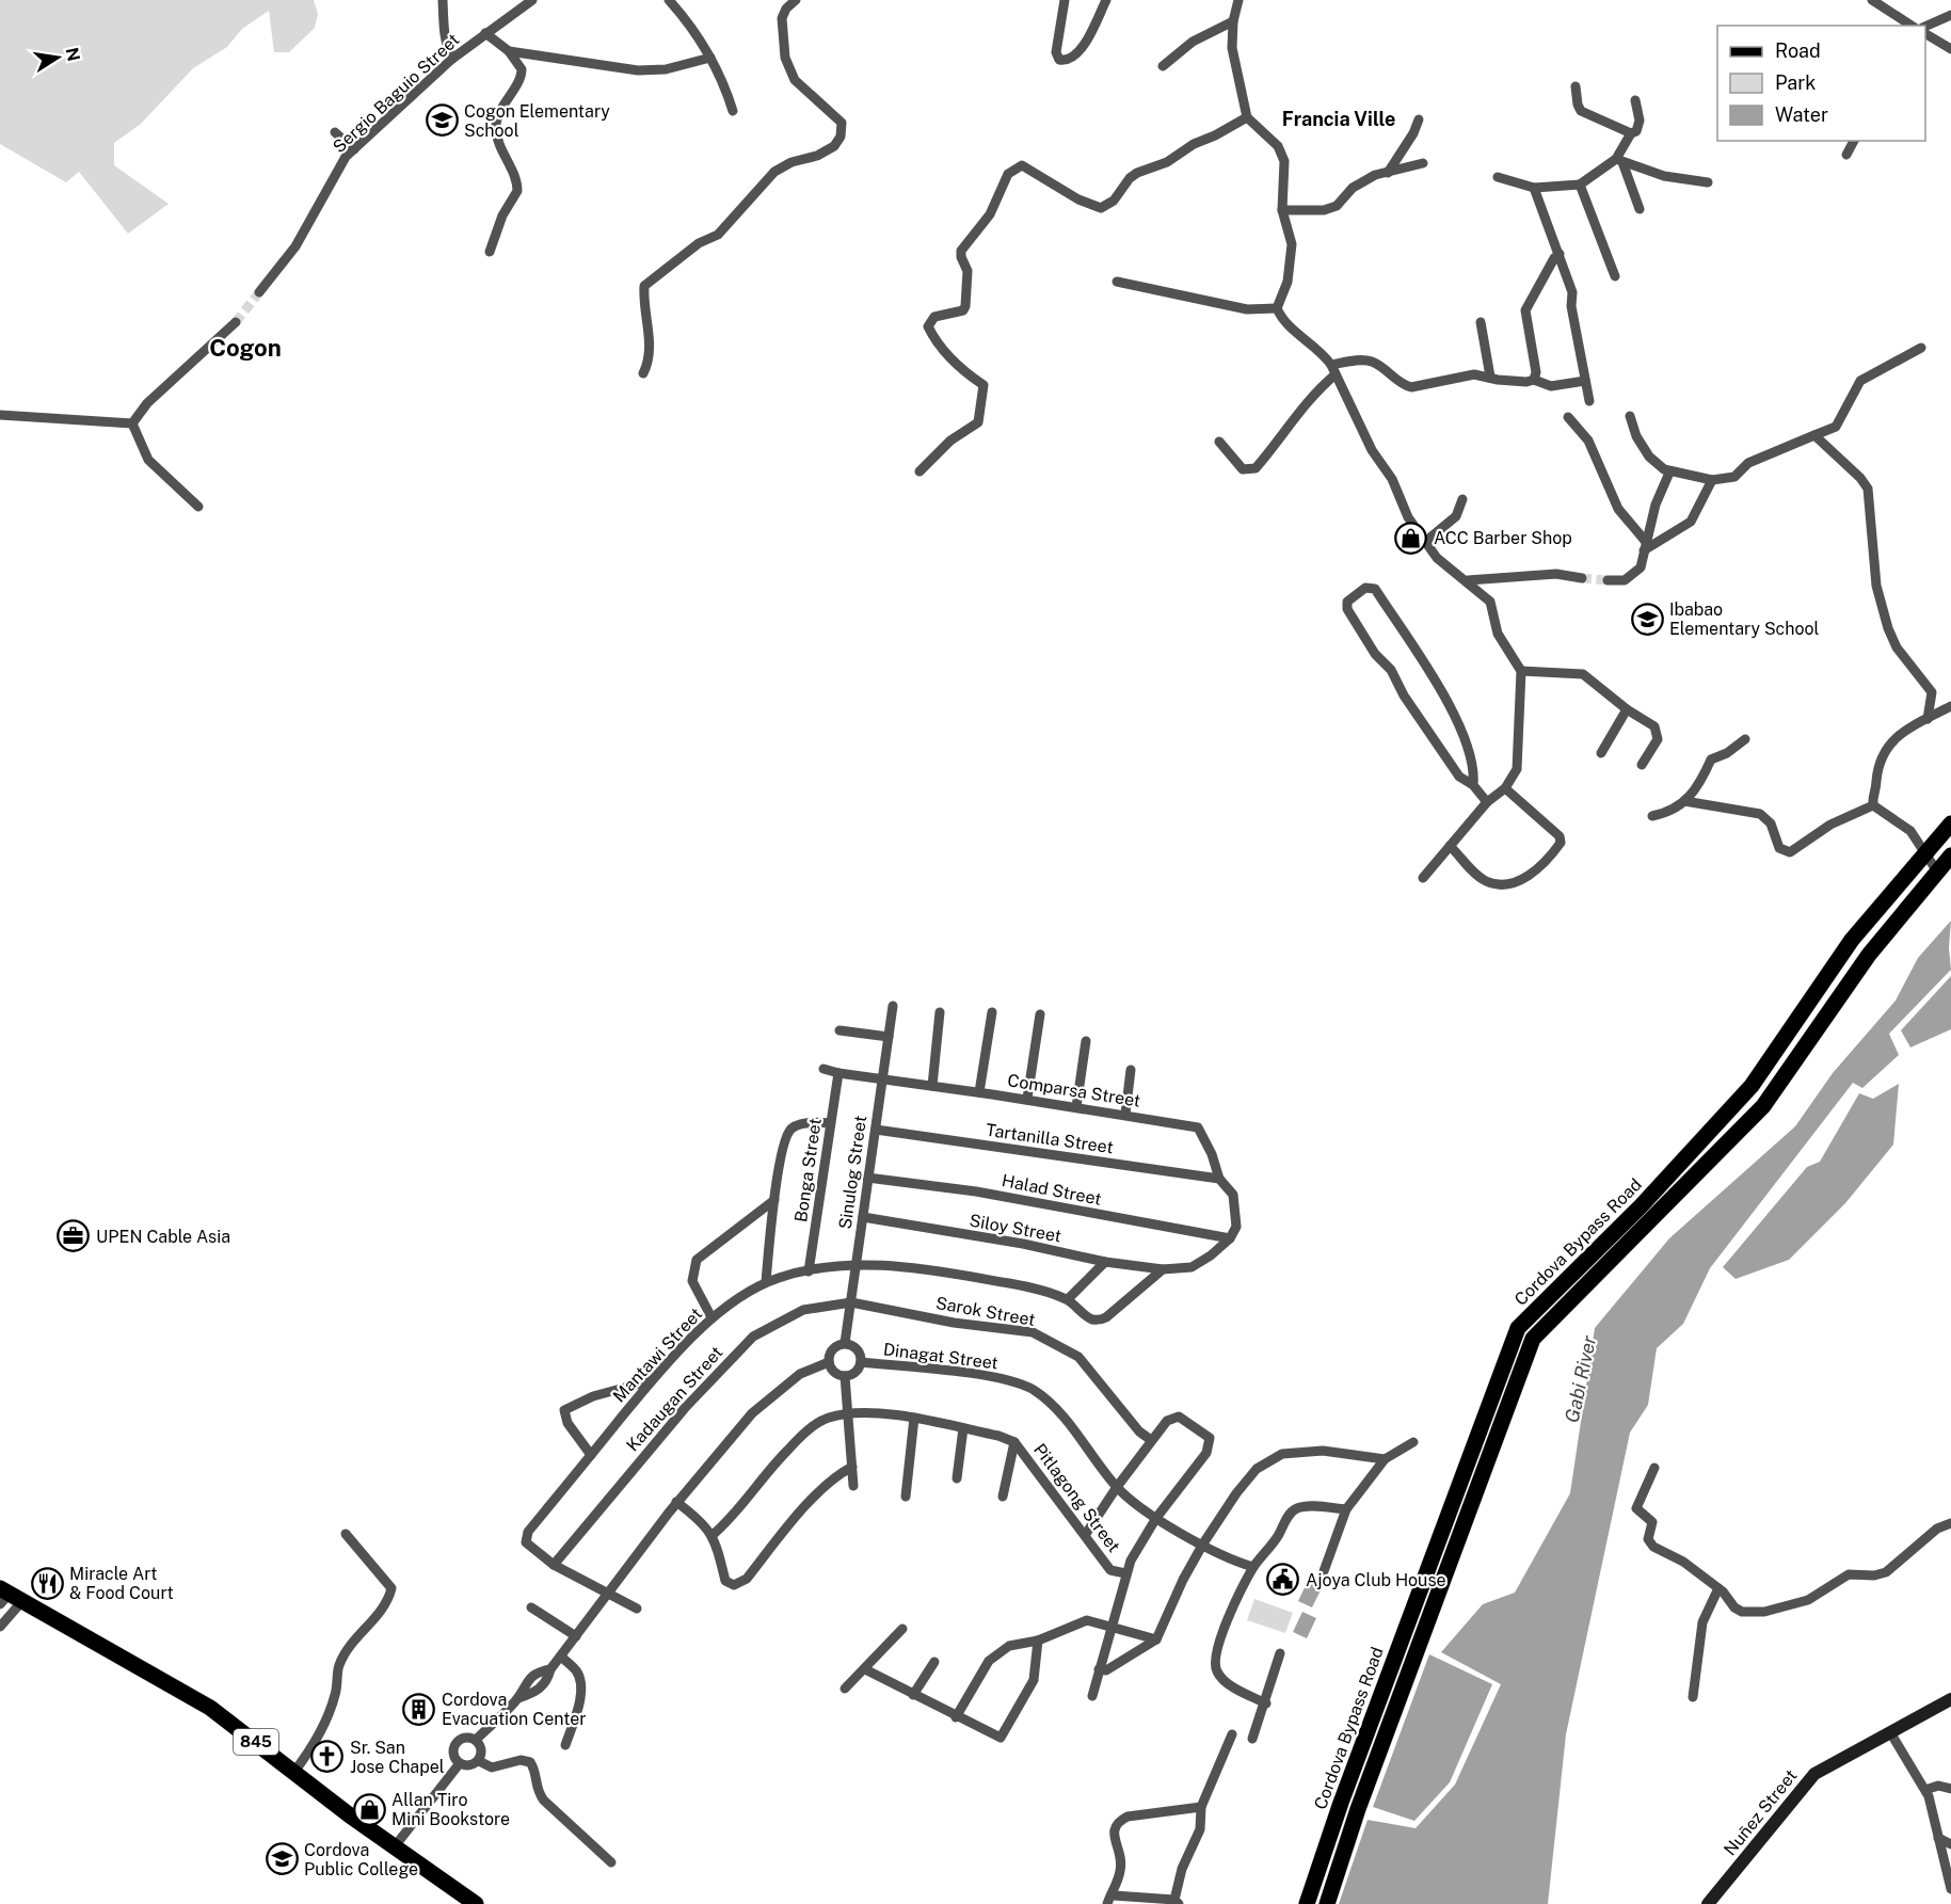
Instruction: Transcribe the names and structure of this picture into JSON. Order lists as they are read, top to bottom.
{
  "streets": {
    "main road": ["Cordova Bypass Road", "845"],
    "street": [
      "Sergio Baguio Street",
      "Comparsa Street",
      "Tartanilla Street",
      "Bonga Street",
      "Sinulog Street",
      "Halad Street",
      "Siloy Street",
      "Sarok Street",
      "Mantawi Street",
      "Dinagat Street",
      "Kadaugan Street",
      "Pitlagong Street",
      "Nuñez Street"
    ]
  },
  "crossings": [
    ["Comparsa Street", "Tartanilla Street"],
    ["Comparsa Street", "Bonga Street"],
    ["Comparsa Street", "Sinulog Street"],
    ["Comparsa Street", "Halad Street"],
    ["Comparsa Street", "Siloy Street"],
    ["Tartanilla Street", "Sinulog Street"],
    ["Bonga Street", "Mantawi Street"],
    ["Sinulog Street", "Halad Street"],
    ["Sinulog Street", "Siloy Street"],
    ["Sinulog Street", "Sarok Street"],
    ["Sinulog Street", "Mantawi Street"],
    ["Sinulog Street", "Dinagat Street"],
    ["Sinulog Street", "Kadaugan Street"],
    ["Halad Street", "Siloy Street"],
    ["Siloy Street", "Mantawi Street"],
    ["Sarok Street", "Kadaugan Street"],
    ["Mantawi Street", "Kadaugan Street"]
  ],
  "districts": ["Francia Ville", "Cogon"],
  "water": ["Gabi River"],
  "places": {
    "school or university": ["Cogon Elementary School", "Ibabao Elementary School", "Cordova Public College"],
    "shop": ["ACC Barber Shop", "Allan Tiro Mini Bookstore"],
    "office": ["UPEN Cable Asia"],
    "public building": ["Ajoya Club House"],
    "restaurant": ["Miracle Art & Food Court"],
    "building": ["Cordova Evacuation Center"],
    "church": ["Sr. San Jose Chapel"]
  },
  "legend": ["Road", "Park", "Water"],
  "north": "right"
}
